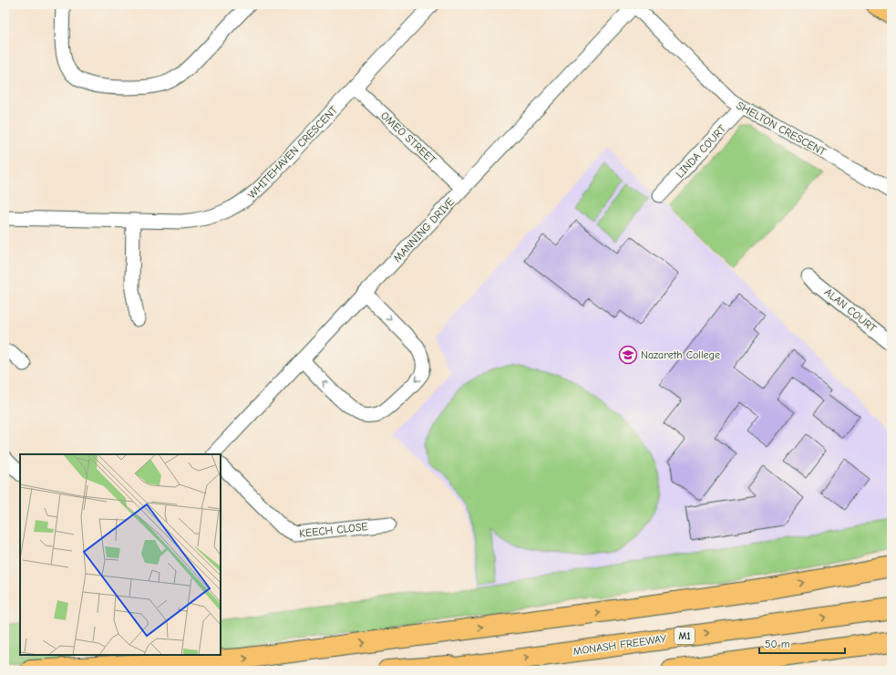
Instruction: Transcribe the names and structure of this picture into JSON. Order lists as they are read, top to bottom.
{
  "streets": {
    "main road": ["M1", "MONASH FREEWAY"],
    "street": [
      "SHELTON CRESCENT",
      "OMEO STREET",
      "LINDA COURT",
      "WHITEHAVEN CRESCENT",
      "MANNING DRIVE",
      "ALAN COURT",
      "KEECH CLOSE"
    ]
  },
  "crossings": [
    ["SHELTON CRESCENT", "LINDA COURT"],
    ["SHELTON CRESCENT", "MANNING DRIVE"],
    ["OMEO STREET", "WHITEHAVEN CRESCENT"],
    ["OMEO STREET", "MANNING DRIVE"]
  ],
  "places": {
    "school or university": ["Nazareth College"]
  },
  "scale_bar": "50 m"
}
